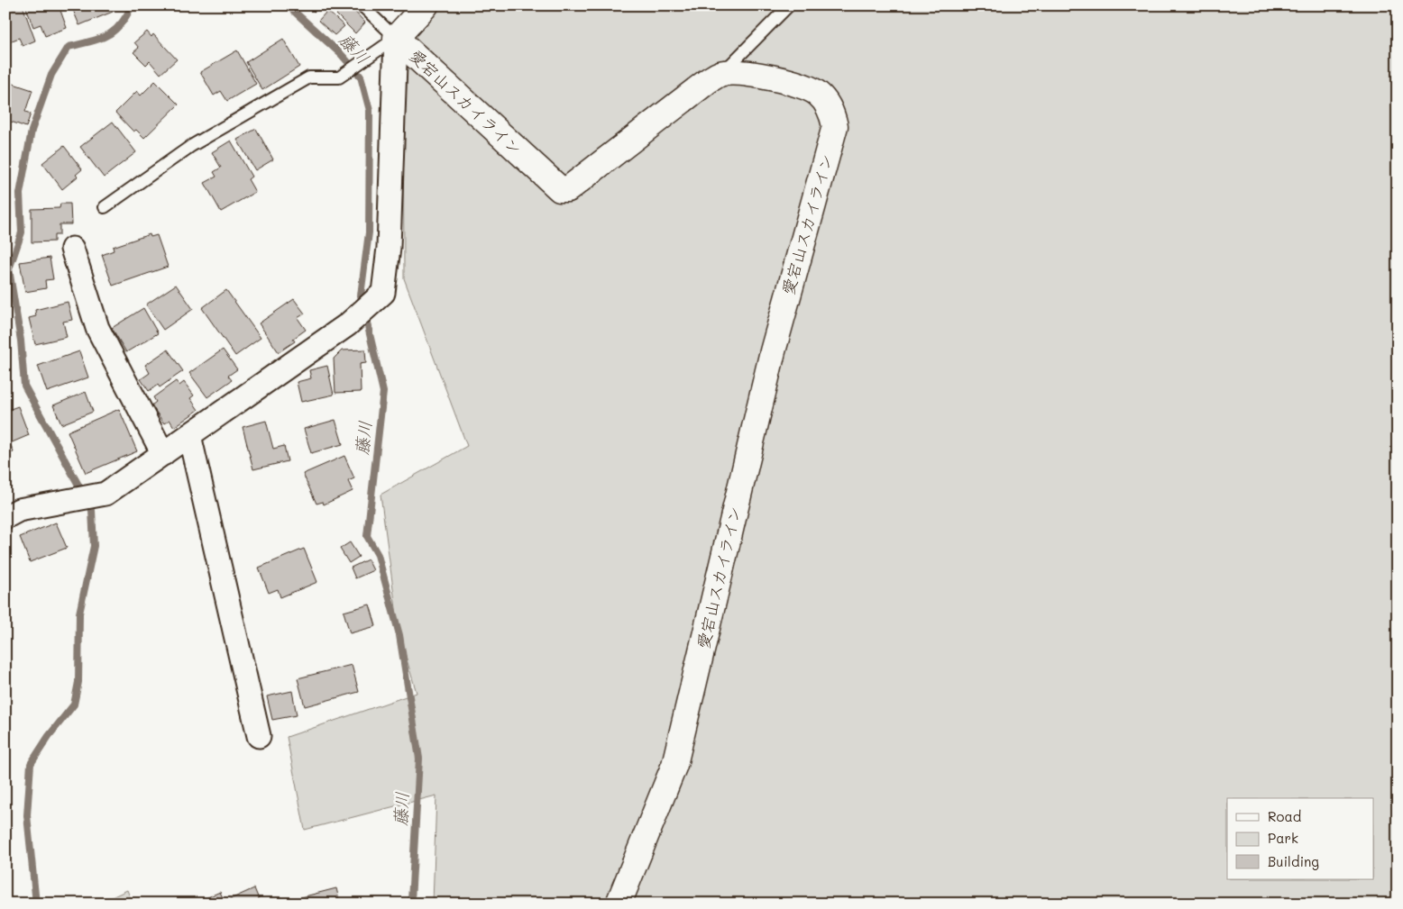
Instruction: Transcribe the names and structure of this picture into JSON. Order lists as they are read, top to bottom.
{
  "streets": {
    "main road": ["愛宕山スカイライン"]
  },
  "water": ["藤川"],
  "legend": ["Road", "Park", "Building"]
}
